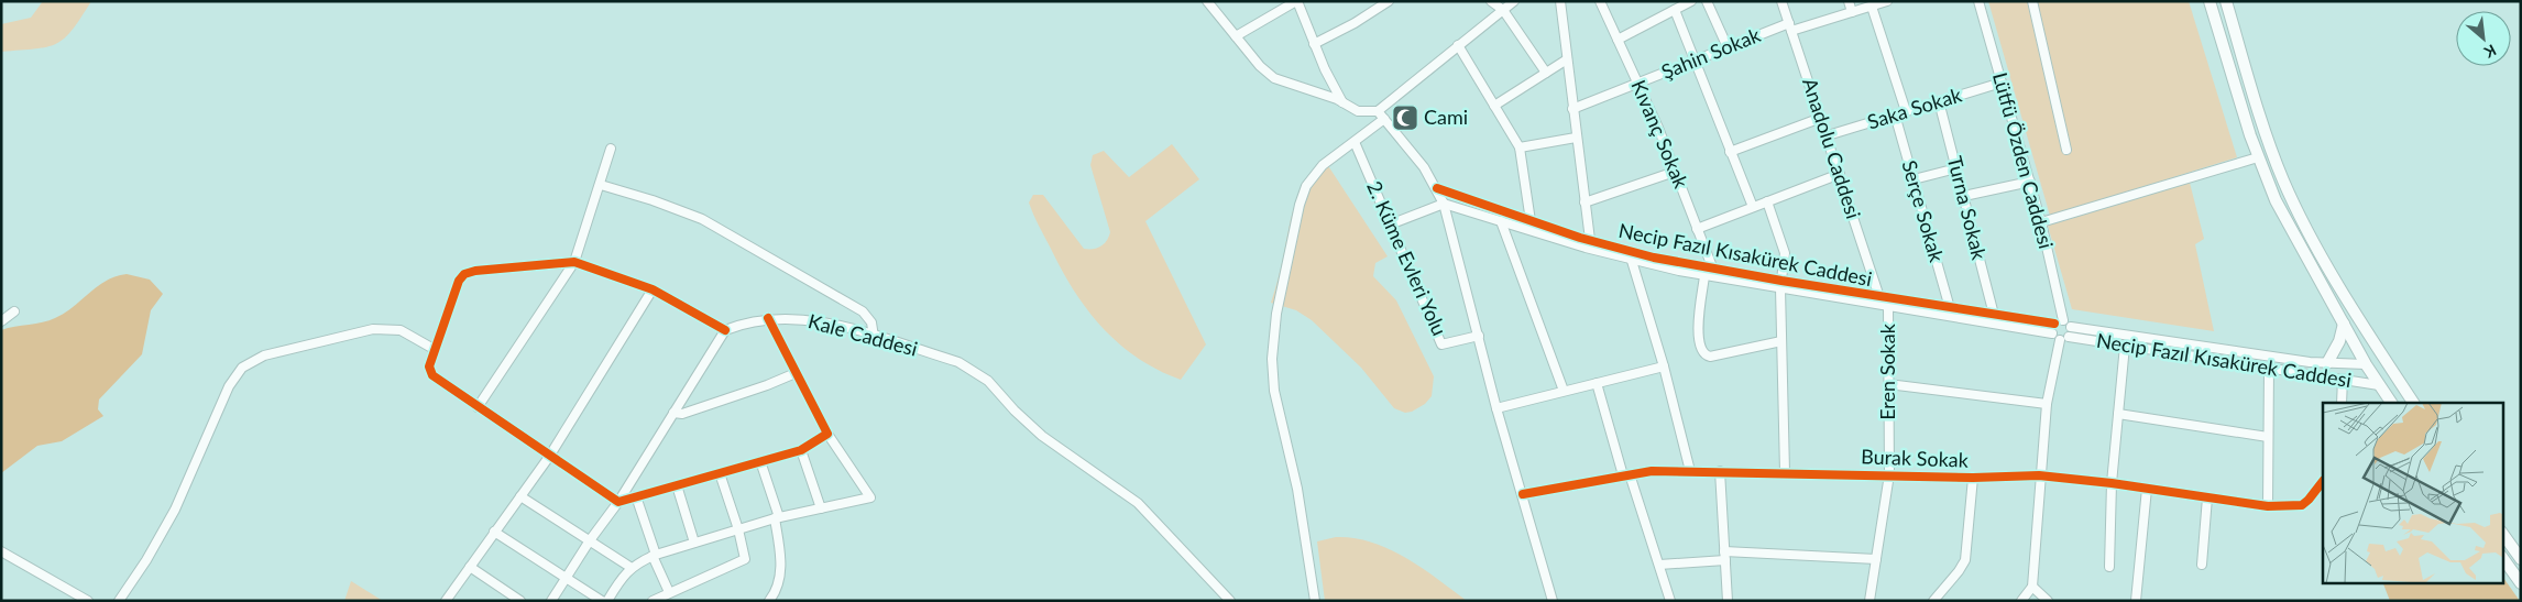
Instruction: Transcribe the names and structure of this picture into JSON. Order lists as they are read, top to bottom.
{
  "streets": {
    "street": [
      "Şahin Sokak",
      "Saka Sokak",
      "Kıvanç Sokak",
      "Anadolu Caddesi",
      "Lütfü Özden Caddesi",
      "Turna Sokak",
      "Serçe Sokak",
      "Necip Fazıl Kısakürek Caddesi",
      "2. Küme Evleri Yolu",
      "Kale Caddesi",
      "Eren Sokak",
      "Burak Sokak"
    ]
  },
  "crossings": [
    ["Şahin Sokak", "Kıvanç Sokak"],
    ["Şahin Sokak", "Anadolu Caddesi"],
    ["Saka Sokak", "Anadolu Caddesi"],
    ["Saka Sokak", "Lütfü Özden Caddesi"],
    ["Saka Sokak", "Turna Sokak"],
    ["Saka Sokak", "Serçe Sokak"],
    ["Kıvanç Sokak", "Necip Fazıl Kısakürek Caddesi"],
    ["Anadolu Caddesi", "Necip Fazıl Kısakürek Caddesi"],
    ["Lütfü Özden Caddesi", "Necip Fazıl Kısakürek Caddesi"],
    ["Turna Sokak", "Necip Fazıl Kısakürek Caddesi"],
    ["Serçe Sokak", "Necip Fazıl Kısakürek Caddesi"],
    ["Necip Fazıl Kısakürek Caddesi", "Eren Sokak"],
    ["Eren Sokak", "Burak Sokak"]
  ],
  "places": {
    "mosque": ["Cami"]
  },
  "north": "bottom right"
}
